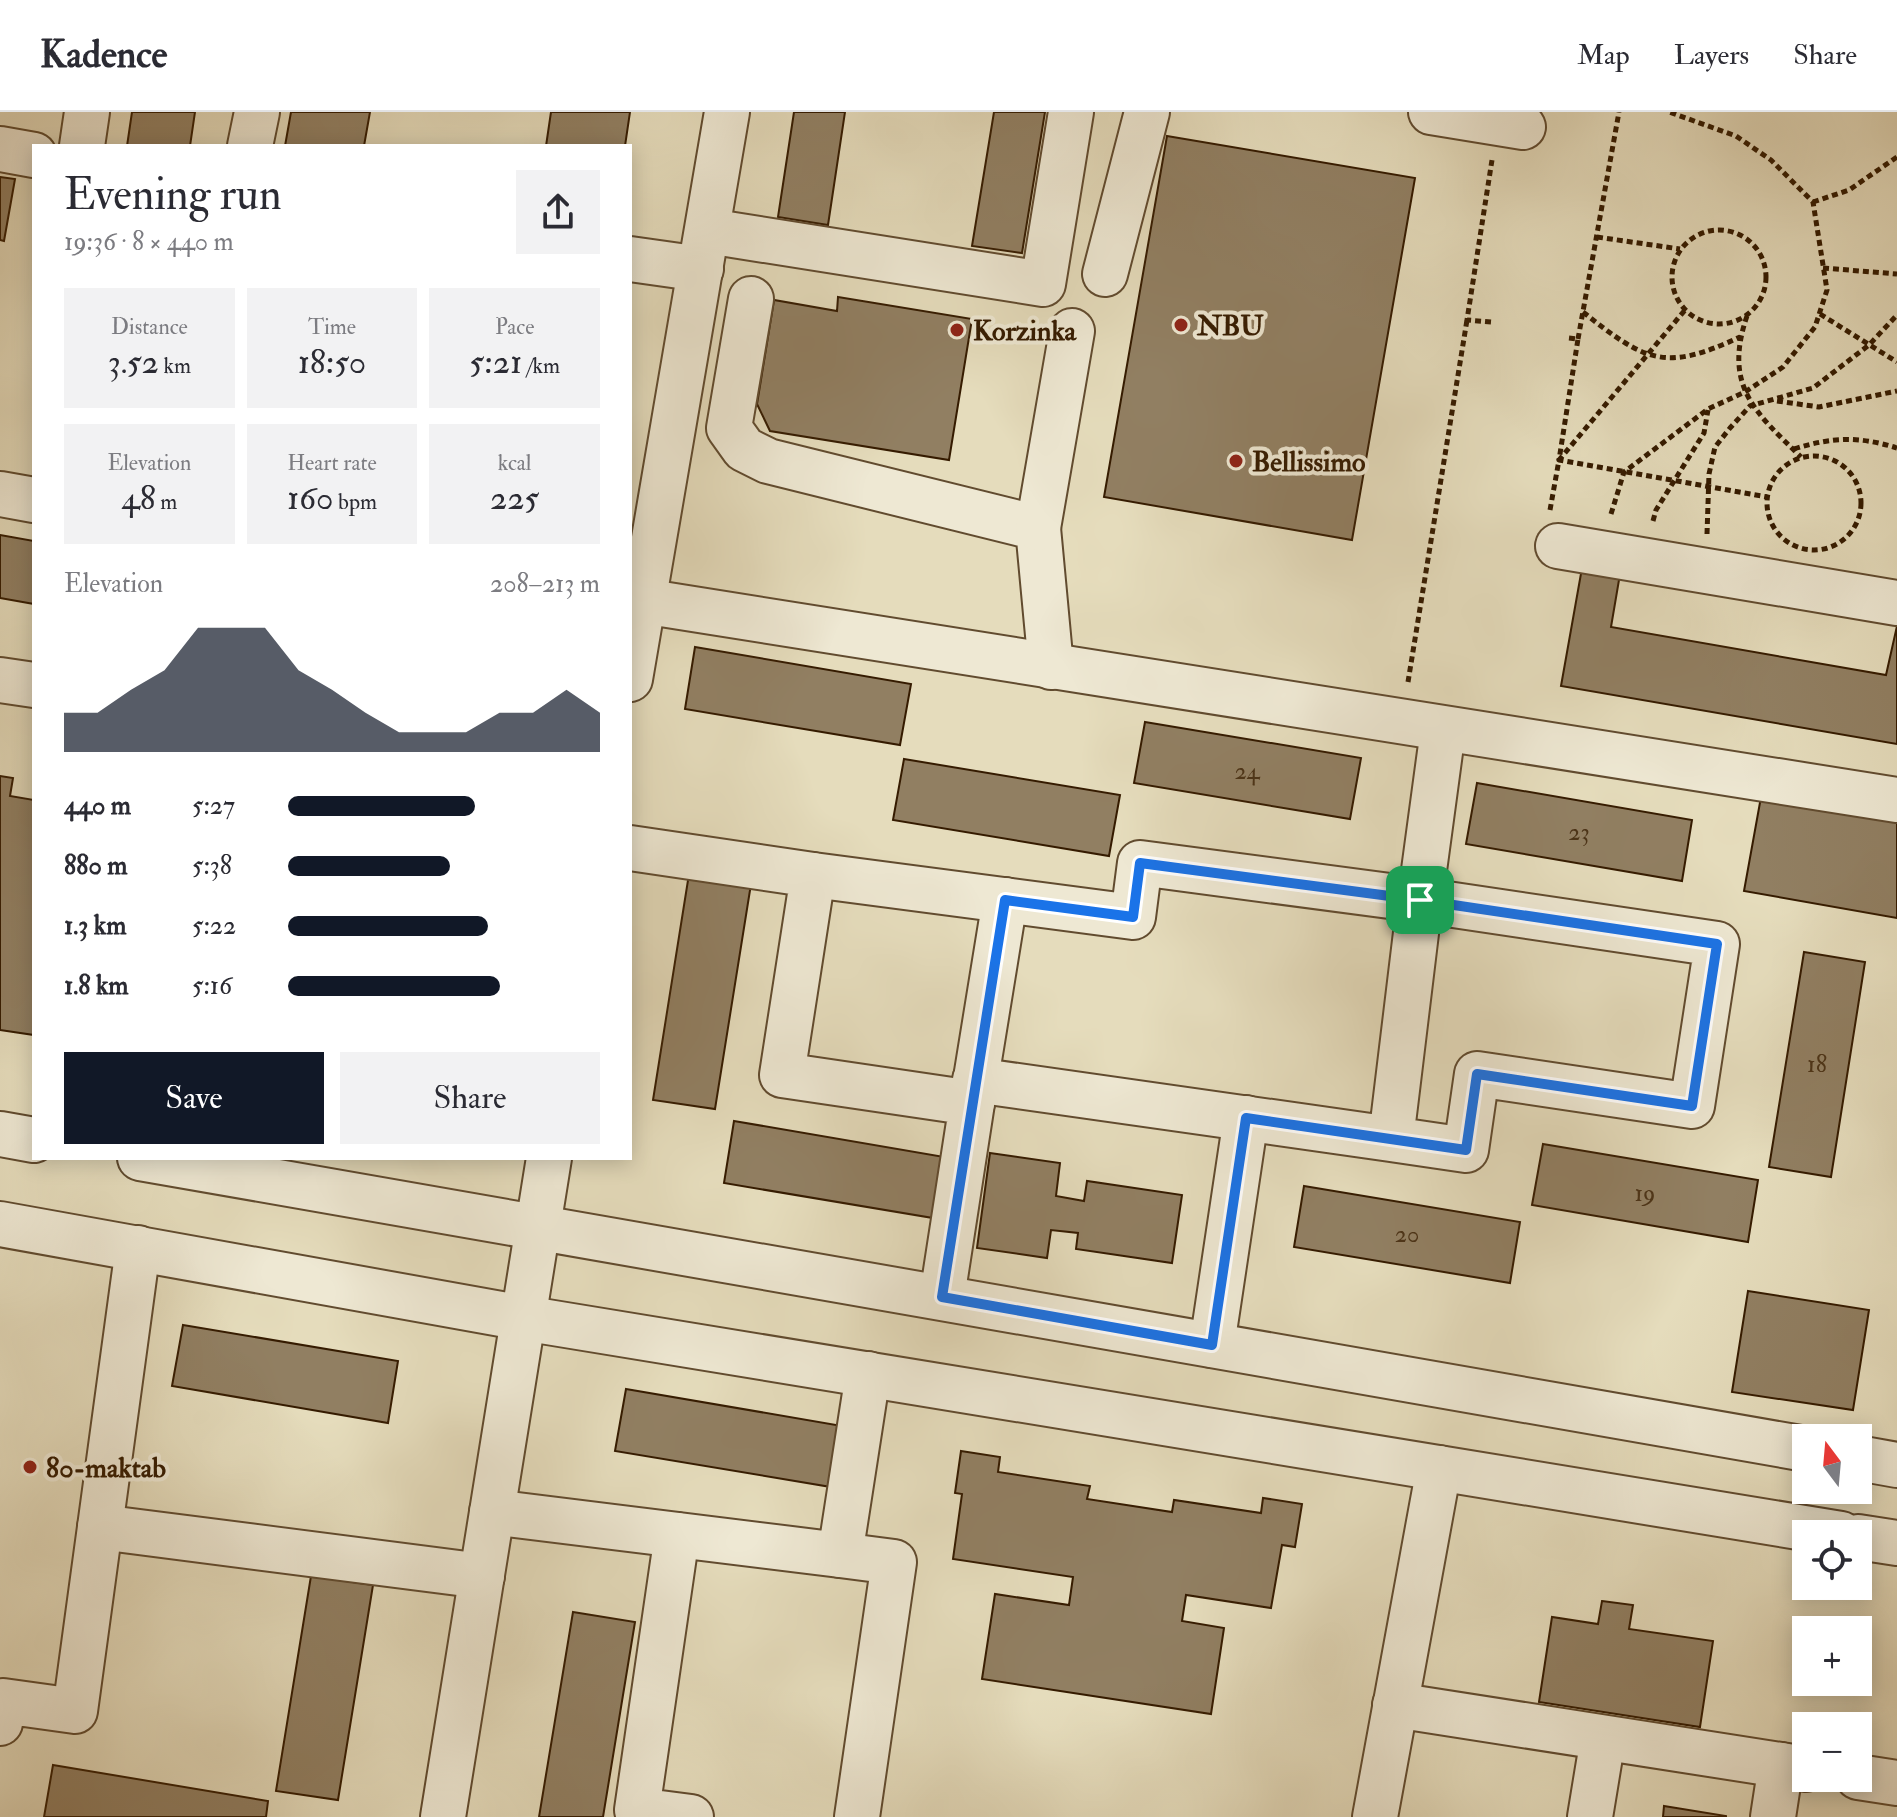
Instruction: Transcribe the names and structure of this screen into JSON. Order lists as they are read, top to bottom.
{
  "places": [
    "NBU",
    "Korzinka",
    "Bellissimo",
    "80-maktab"
  ],
  "house_numbers": [
    "24",
    "23",
    "18",
    "19",
    "20"
  ],
  "north": "top",
  "page": {
    "header": "Kadence",
    "nav": ["Map", "Layers", "Share"],
    "heading": ["Evening run", "19:36 · 8 × 440 m"],
    "stats": [
      ["Distance", "3.52 km"],
      ["Time", "18:50"],
      ["Pace", "5:21 /km"],
      ["Elevation", "48 m"],
      ["Heart rate", "160 bpm"],
      ["kcal", "225"]
    ],
    "chart": ["Elevation", "208–213 m"],
    "list": [
      {
        "name": "440 m",
        "note": "5:27"
      },
      {
        "name": "880 m",
        "note": "5:38"
      },
      {
        "name": "1.3 km",
        "note": "5:22"
      },
      {
        "name": "1.8 km",
        "note": "5:16"
      }
    ],
    "buttons": ["Save", "Share"],
    "map_buttons": ["+", "−"]
  }
}
